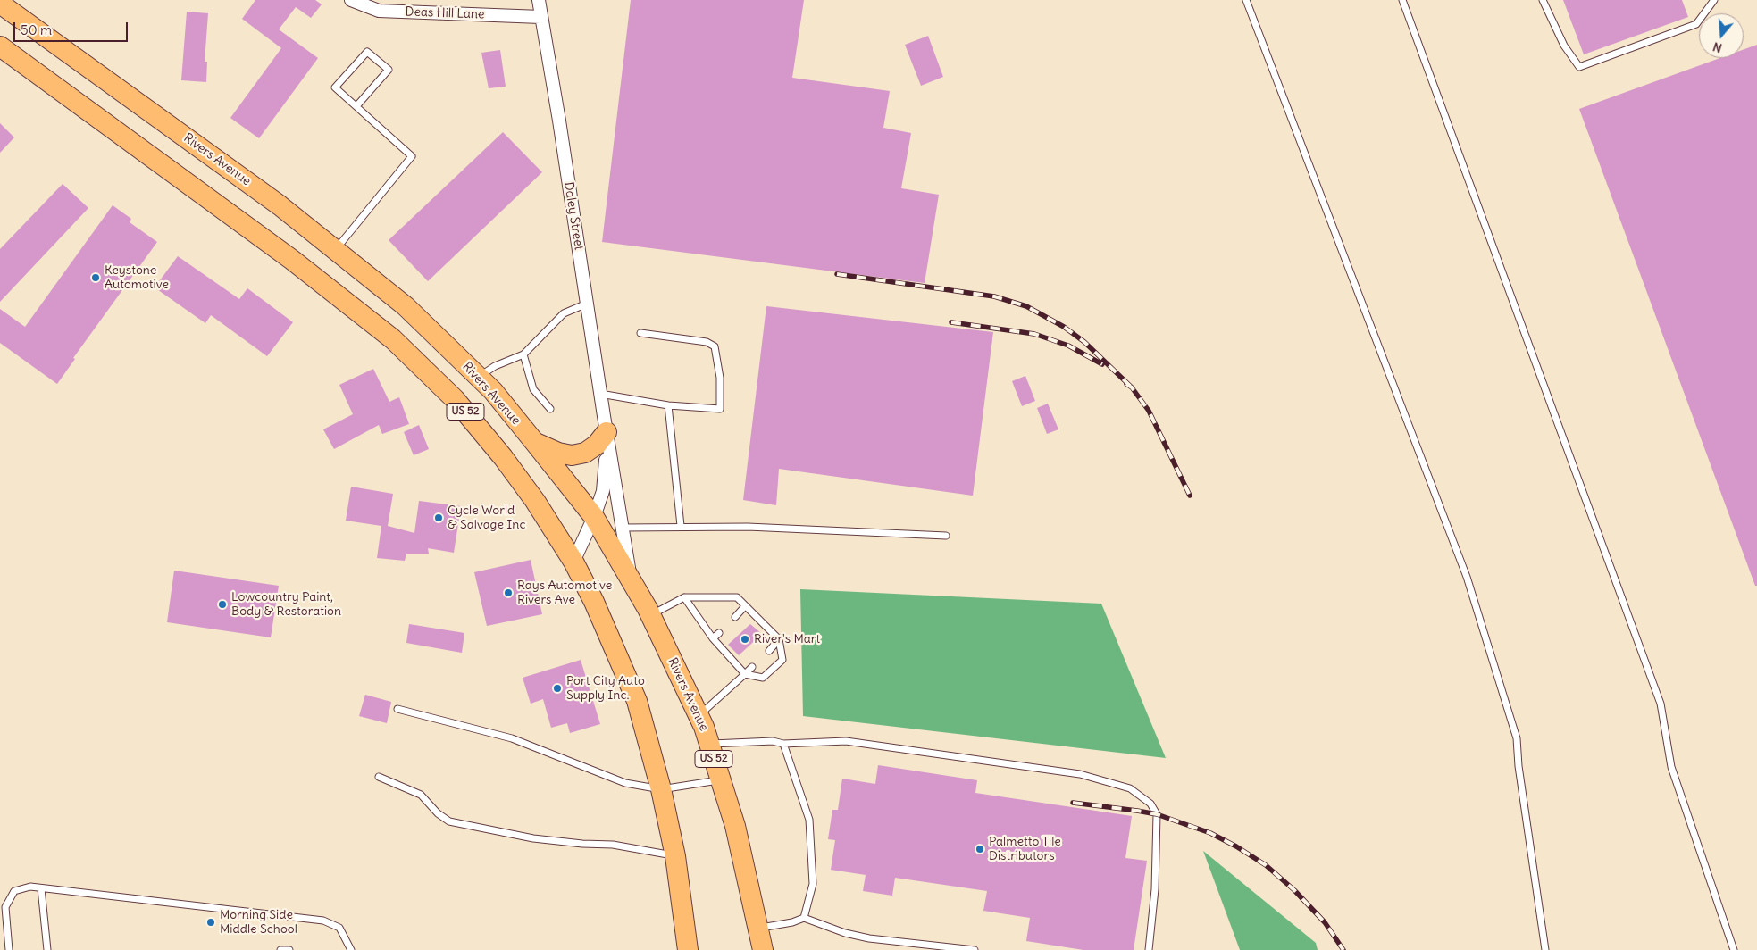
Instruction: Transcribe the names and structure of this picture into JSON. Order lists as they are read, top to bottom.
{
  "streets": {
    "main road": ["Rivers Avenue", "US 52"],
    "street": ["Deas Hill Lane", "Daley Street"]
  },
  "crossings": [
    ["Deas Hill Lane", "Daley Street"],
    ["Rivers Avenue", "Daley Street"],
    ["Daley Street", "US 52"]
  ],
  "places": [
    "Keystone Automotive",
    "Cycle World & Salvage Inc",
    "Rays Automotive Rivers Ave",
    "Lowcountry Paint, Body & Restoration",
    "River's Mart",
    "Port City Auto Supply Inc.",
    "Palmetto Tile Distributors",
    "Morning Side Middle School"
  ],
  "scale_bar": "50 m",
  "north": "bottom"
}
